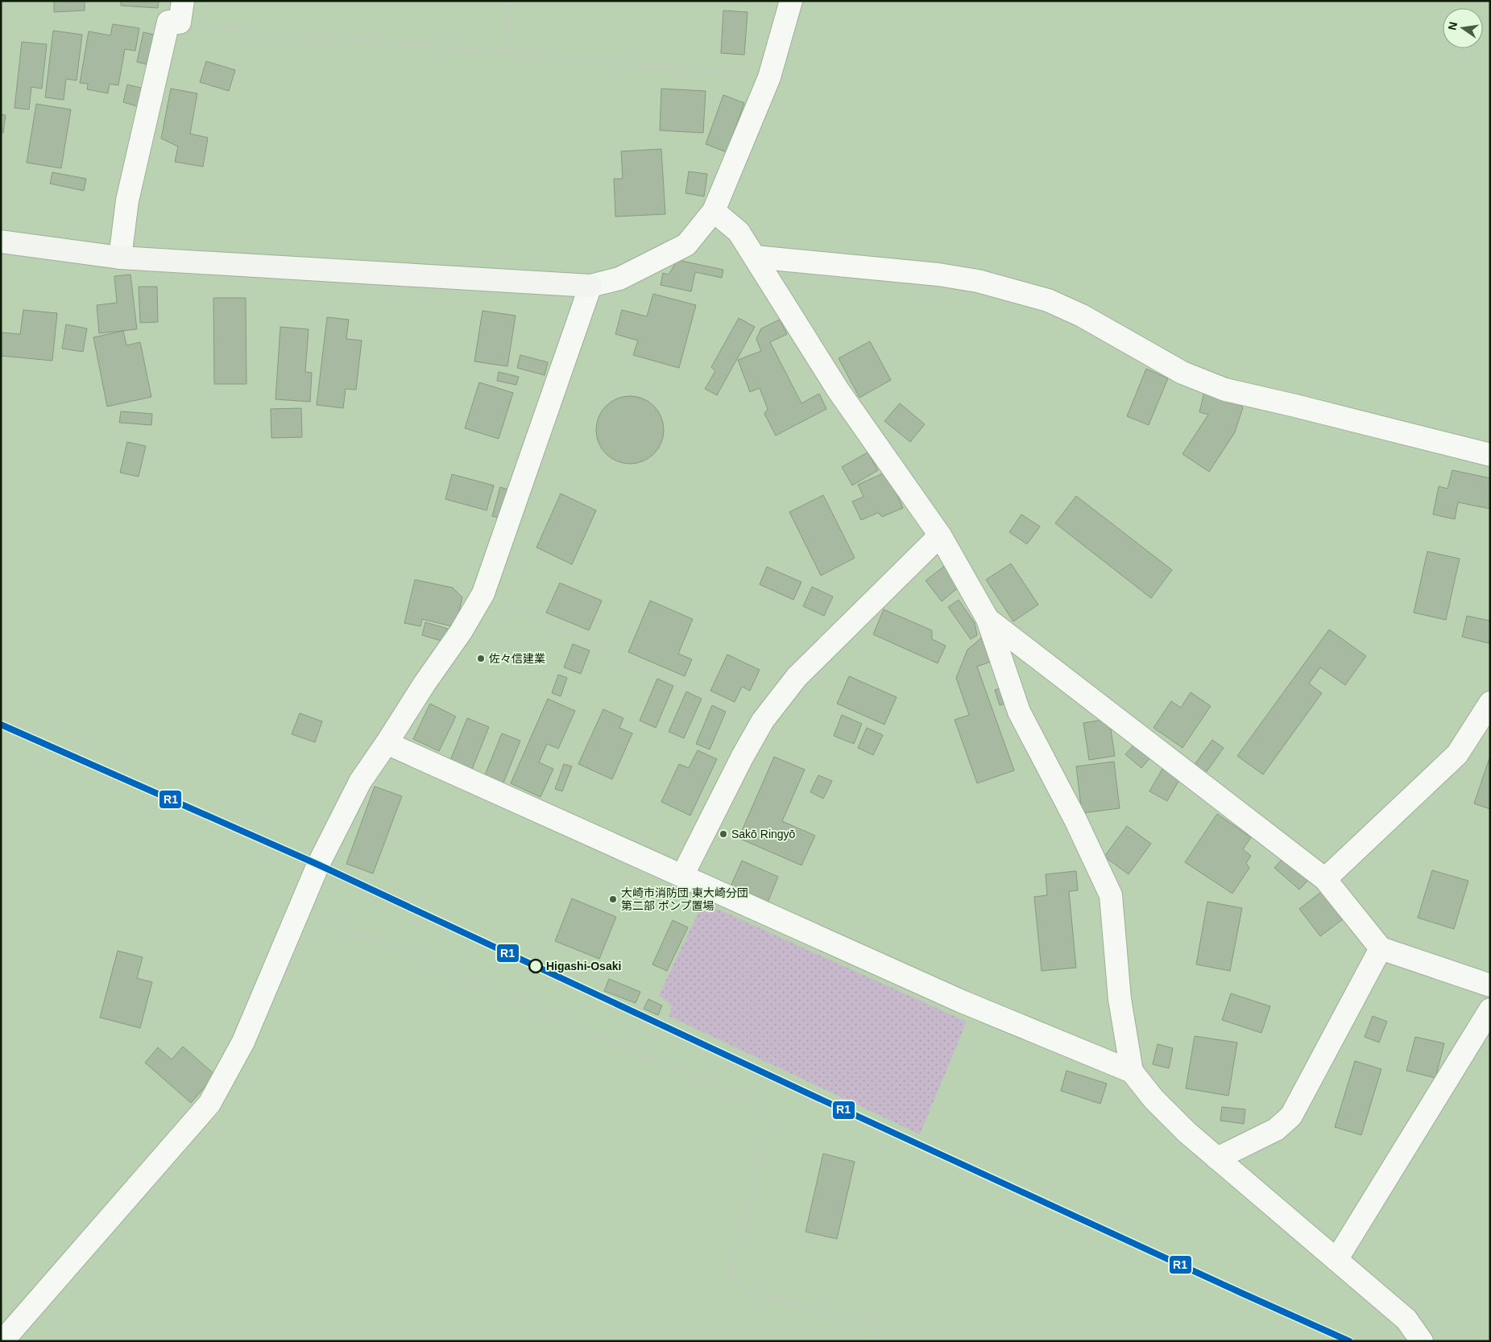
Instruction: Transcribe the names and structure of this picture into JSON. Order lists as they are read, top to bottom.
{
  "places": [
    "佐々信建業",
    "Sakō Ringyō",
    "大崎市消防団 東大崎分団 第二部 ポンプ置場",
    "Higashi-Osaki"
  ],
  "lines": ["transit line R1"],
  "north": "left"
}
